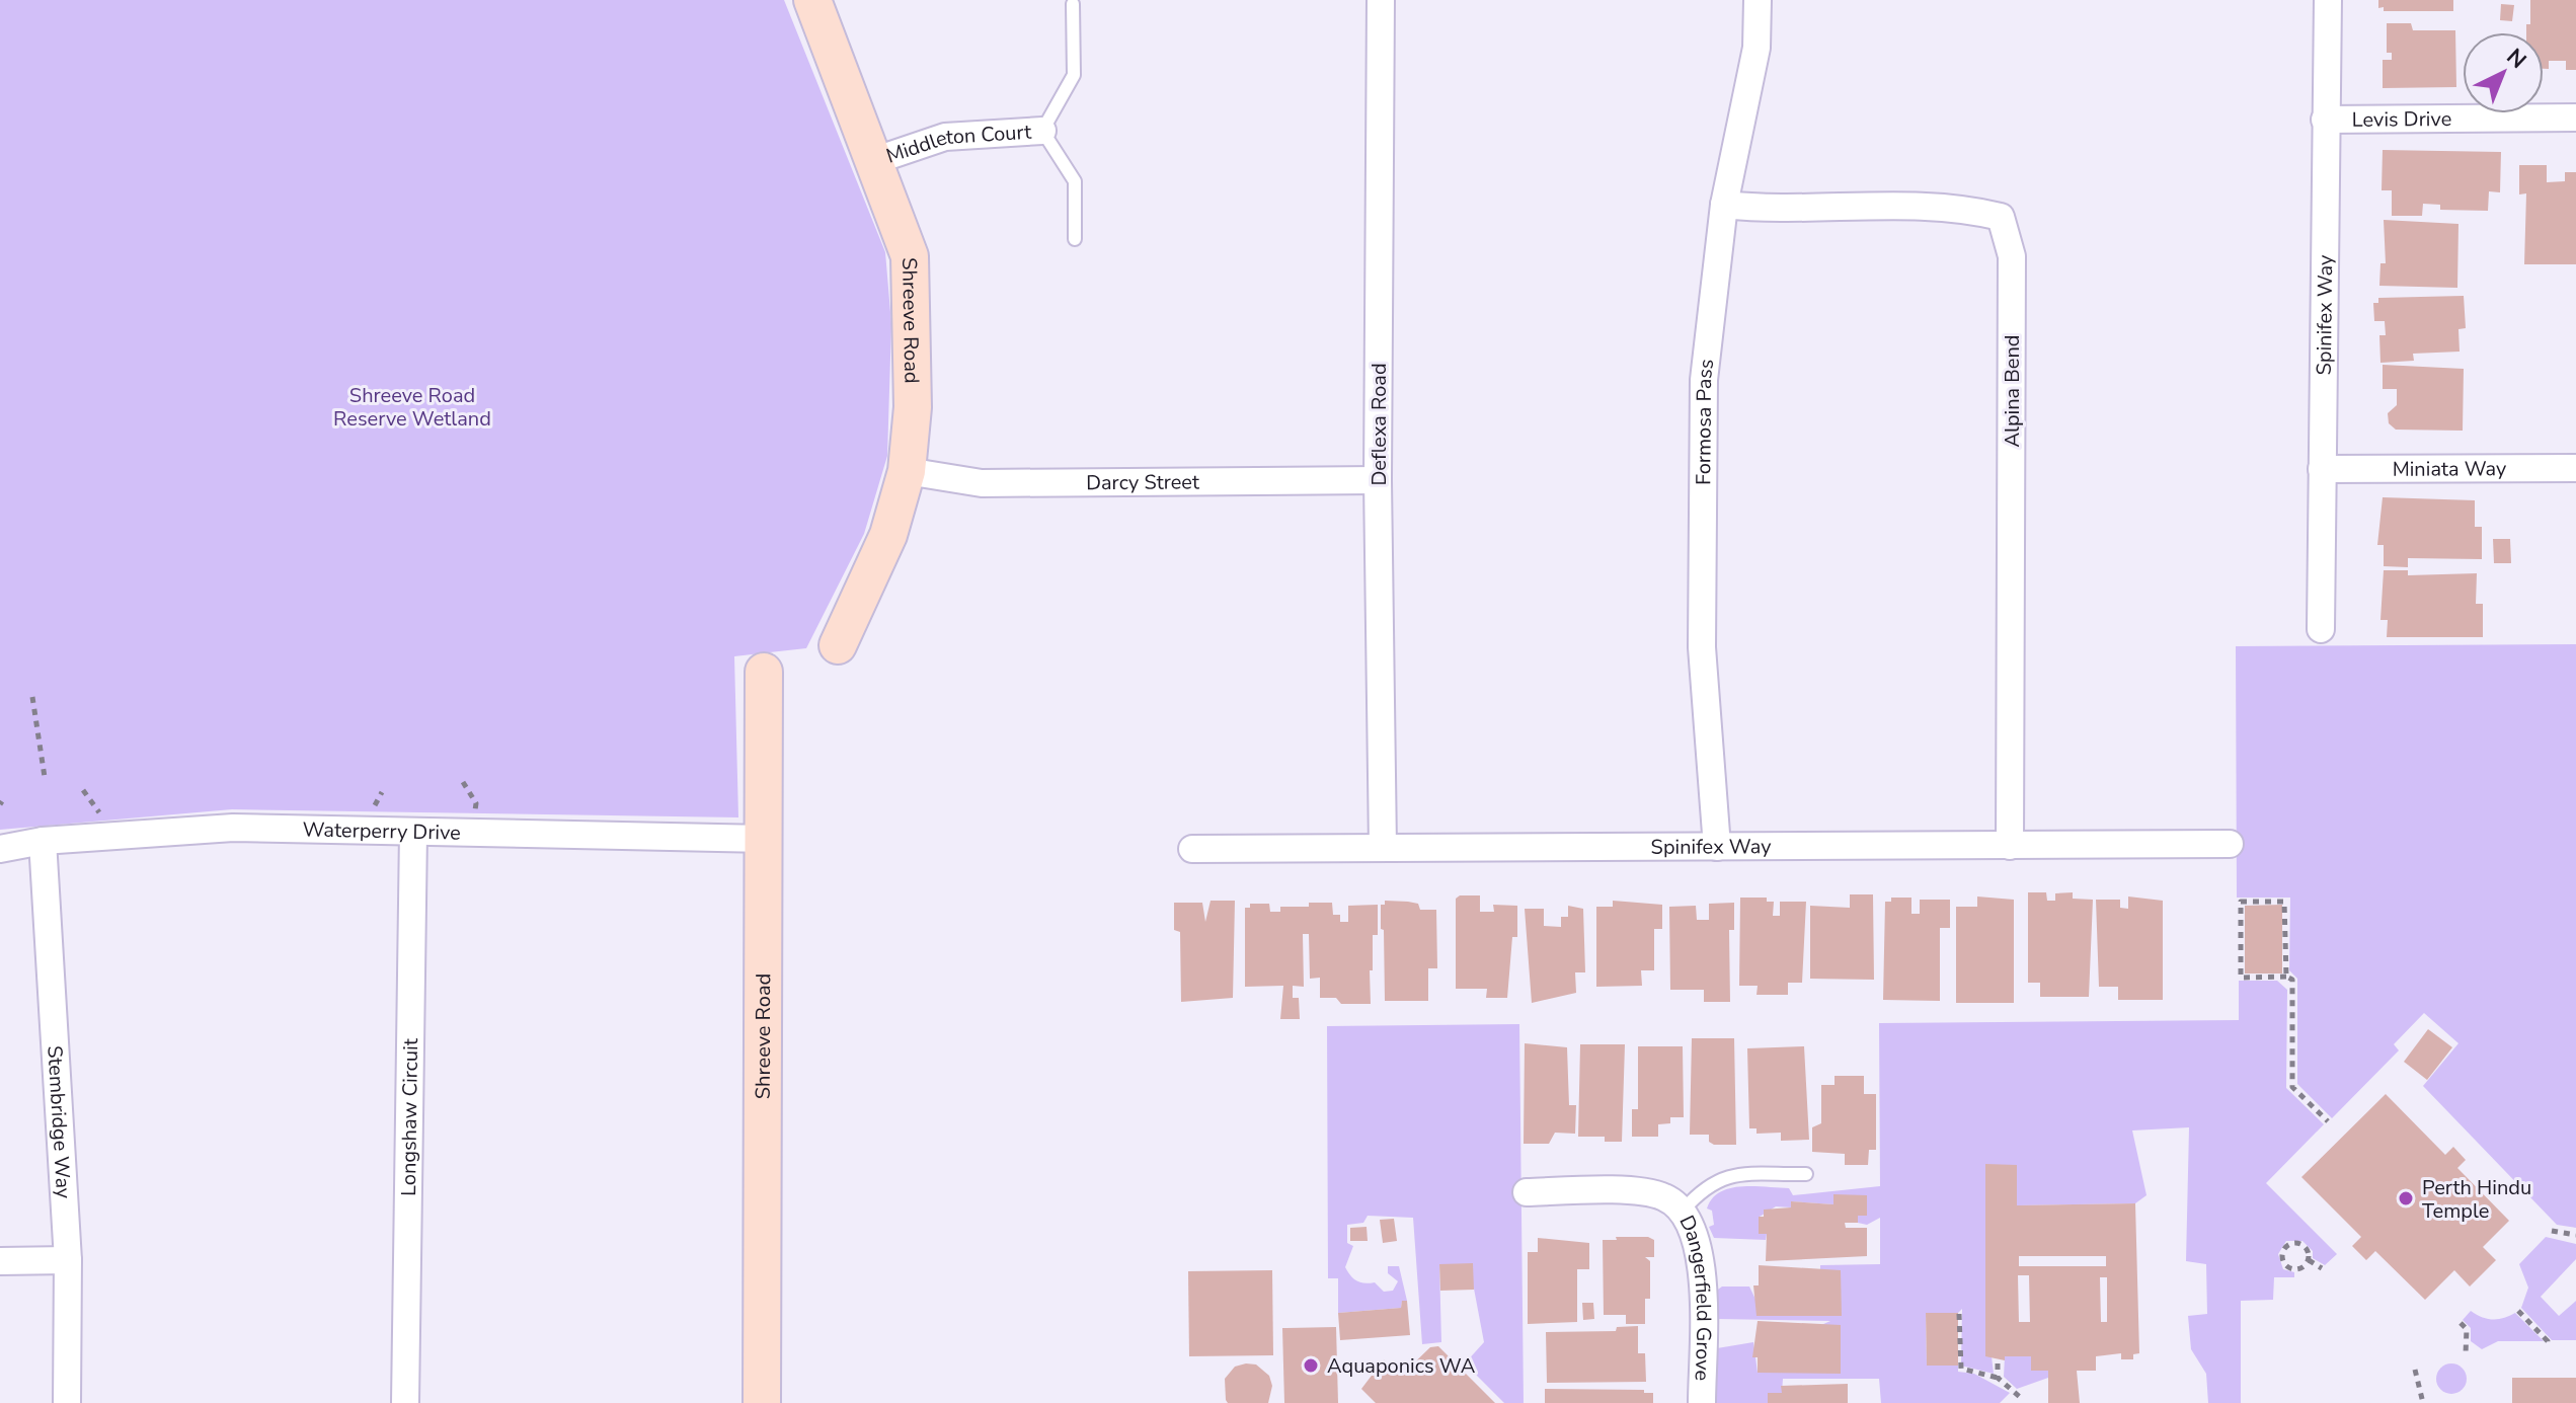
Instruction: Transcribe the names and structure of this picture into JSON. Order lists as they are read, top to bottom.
{
  "streets": {
    "street": [
      "Levis Drive",
      "Middleton Court",
      "Spinifex Way",
      "Shreeve Road",
      "Alpina Bend",
      "Formosa Pass",
      "Deflexa Road",
      "Miniata Way",
      "Darcy Street",
      "Waterperry Drive",
      "Longshaw Circuit",
      "Stembridge Way",
      "Dangerfield Grove"
    ]
  },
  "crossings": [
    ["Levis Drive", "Spinifex Way"],
    ["Middleton Court", "Shreeve Road"],
    ["Spinifex Way", "Alpina Bend"],
    ["Spinifex Way", "Formosa Pass"],
    ["Spinifex Way", "Deflexa Road"],
    ["Spinifex Way", "Miniata Way"],
    ["Shreeve Road", "Darcy Street"],
    ["Shreeve Road", "Waterperry Drive"],
    ["Alpina Bend", "Formosa Pass"],
    ["Deflexa Road", "Darcy Street"],
    ["Waterperry Drive", "Longshaw Circuit"],
    ["Waterperry Drive", "Stembridge Way"]
  ],
  "parks": ["Shreeve Road Reserve Wetland"],
  "places": ["Perth Hindu Temple", "Aquaponics WA"],
  "north": "top right"
}
